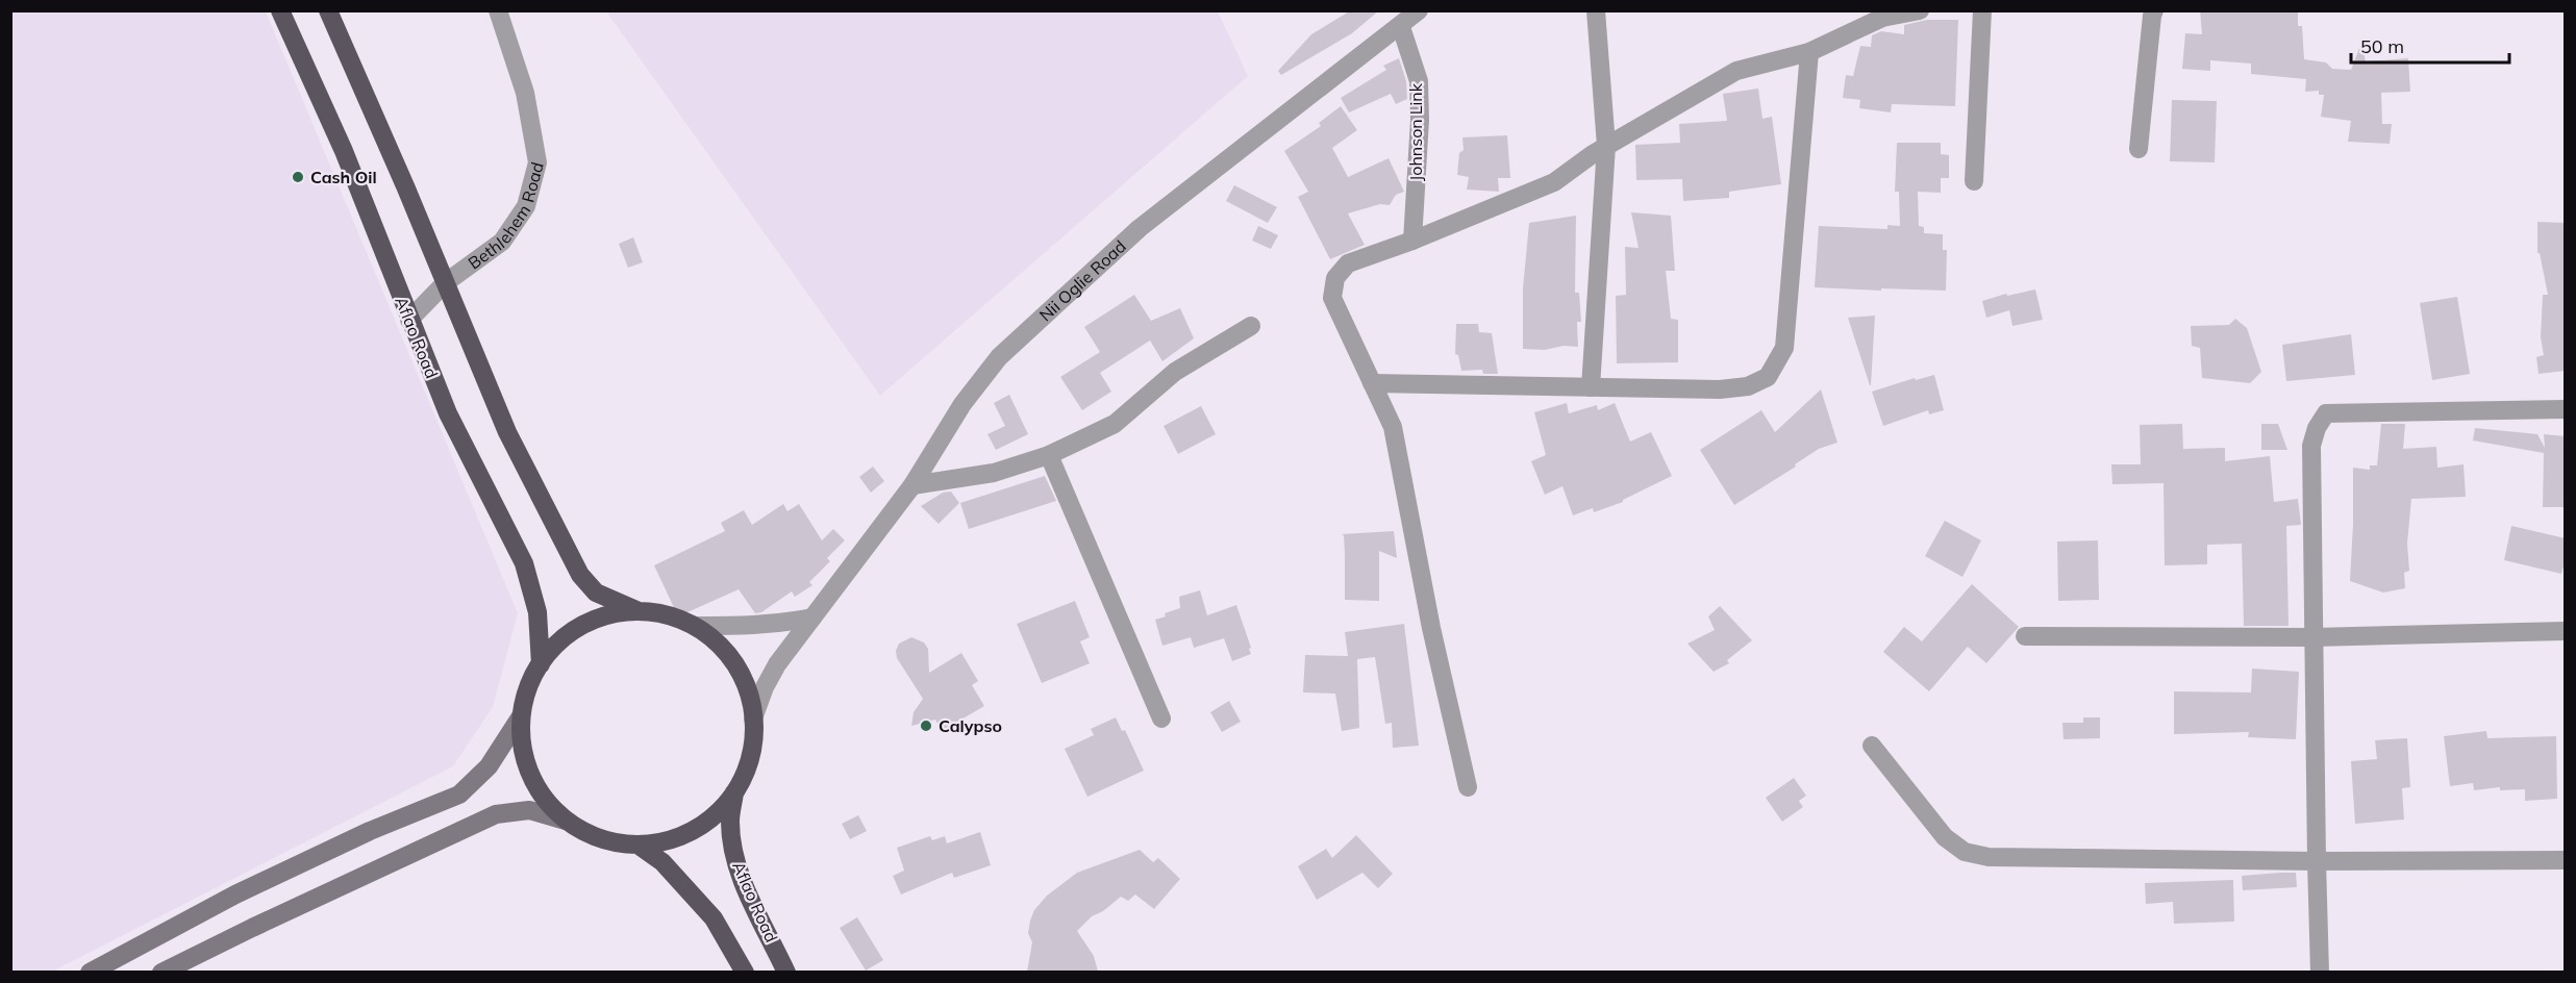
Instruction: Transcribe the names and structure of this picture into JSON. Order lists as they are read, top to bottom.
{
  "streets": {
    "highway": ["Aflao Road"],
    "street": ["Johnson Link", "Bethlehem Road", "Nii Oglie Road"]
  },
  "crossings": [
    ["Johnson Link", "Nii Oglie Road"],
    ["Bethlehem Road", "Aflao Road"]
  ],
  "places": ["Cash Oil", "Calypso"],
  "scale_bar": "50 m"
}
